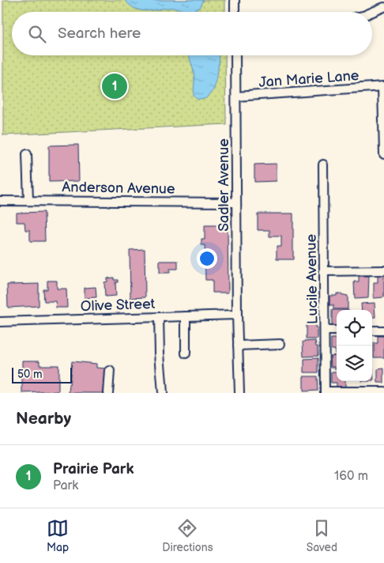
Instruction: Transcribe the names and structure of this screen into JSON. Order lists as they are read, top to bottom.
{
  "streets": {
    "street": [
      "Jan Marie Lane",
      "Sadler Avenue",
      "Anderson Avenue",
      "Lucile Avenue",
      "Olive Street"
    ]
  },
  "crossings": [
    ["Jan Marie Lane", "Sadler Avenue"],
    ["Sadler Avenue", "Anderson Avenue"],
    ["Sadler Avenue", "Olive Street"]
  ],
  "scale_bar": "50 m",
  "page": {
    "search": "Search here",
    "pins": "1",
    "scale": "50 m",
    "heading": "Nearby",
    "list": [
      {
        "mark": "1",
        "name": "Prairie Park",
        "note": "Park",
        "value": "160 m"
      }
    ],
    "nav": ["Map", "Directions", "Saved"]
  }
}
